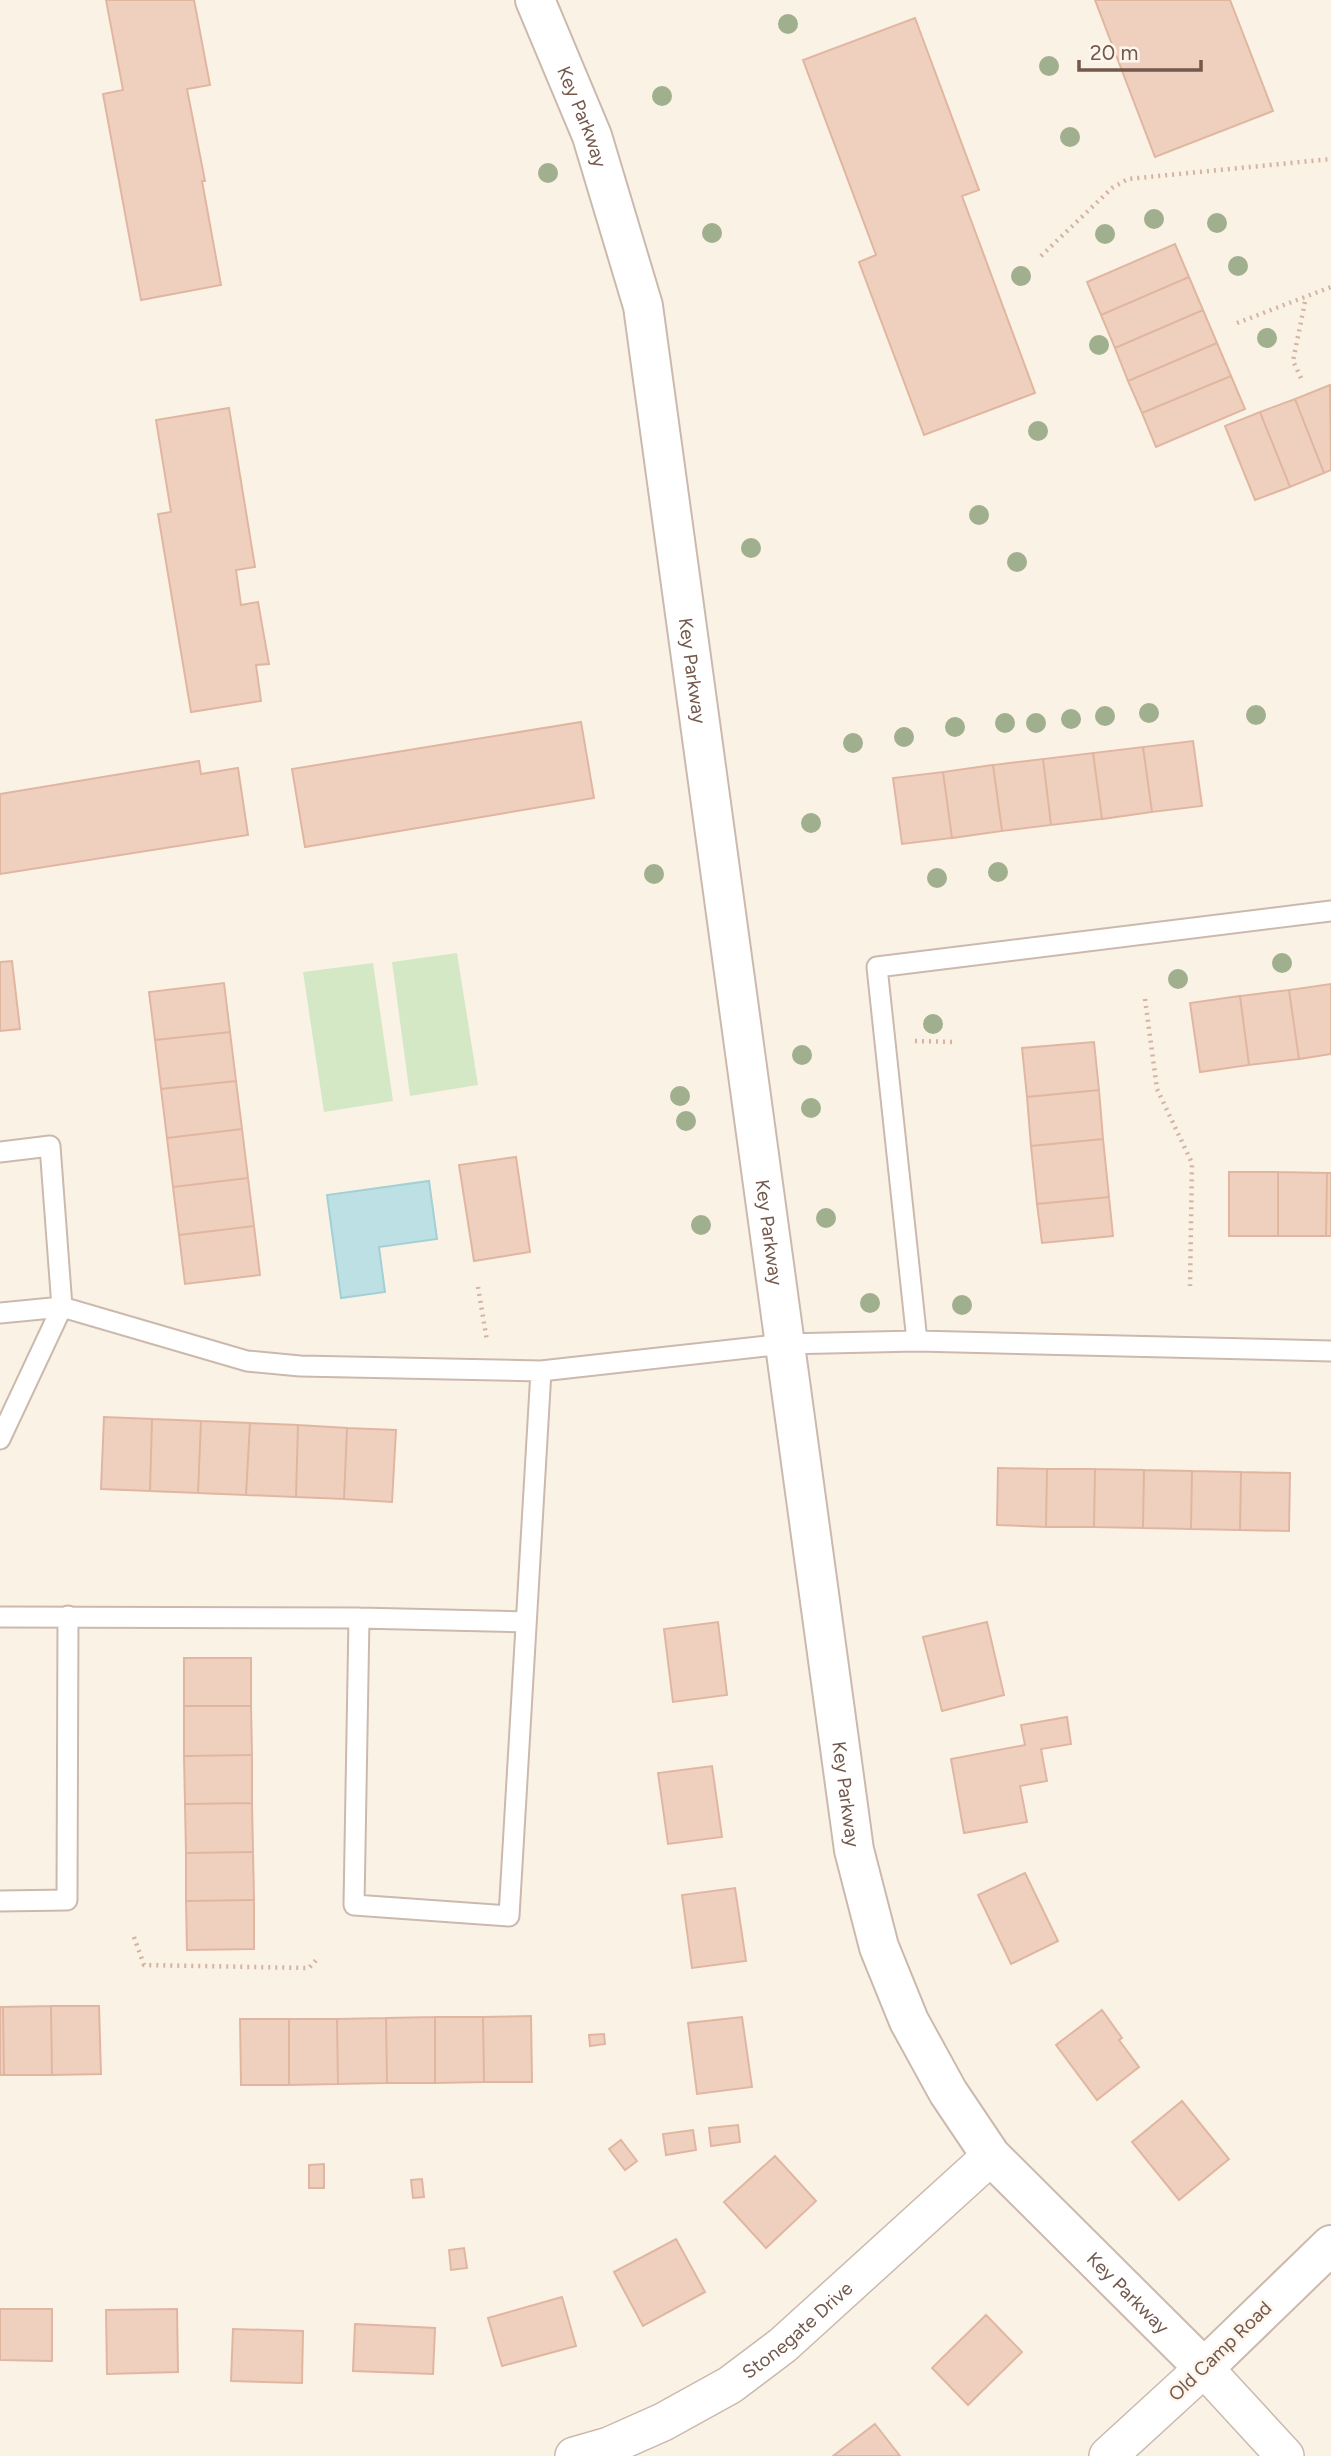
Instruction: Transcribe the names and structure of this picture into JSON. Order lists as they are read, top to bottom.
{
  "streets": {
    "street": ["Key Parkway", "Stonegate Drive", "Old Camp Road"]
  },
  "crossings": [
    ["Key Parkway", "Stonegate Drive"],
    ["Key Parkway", "Old Camp Road"]
  ],
  "scale_bar": "20 m"
}
